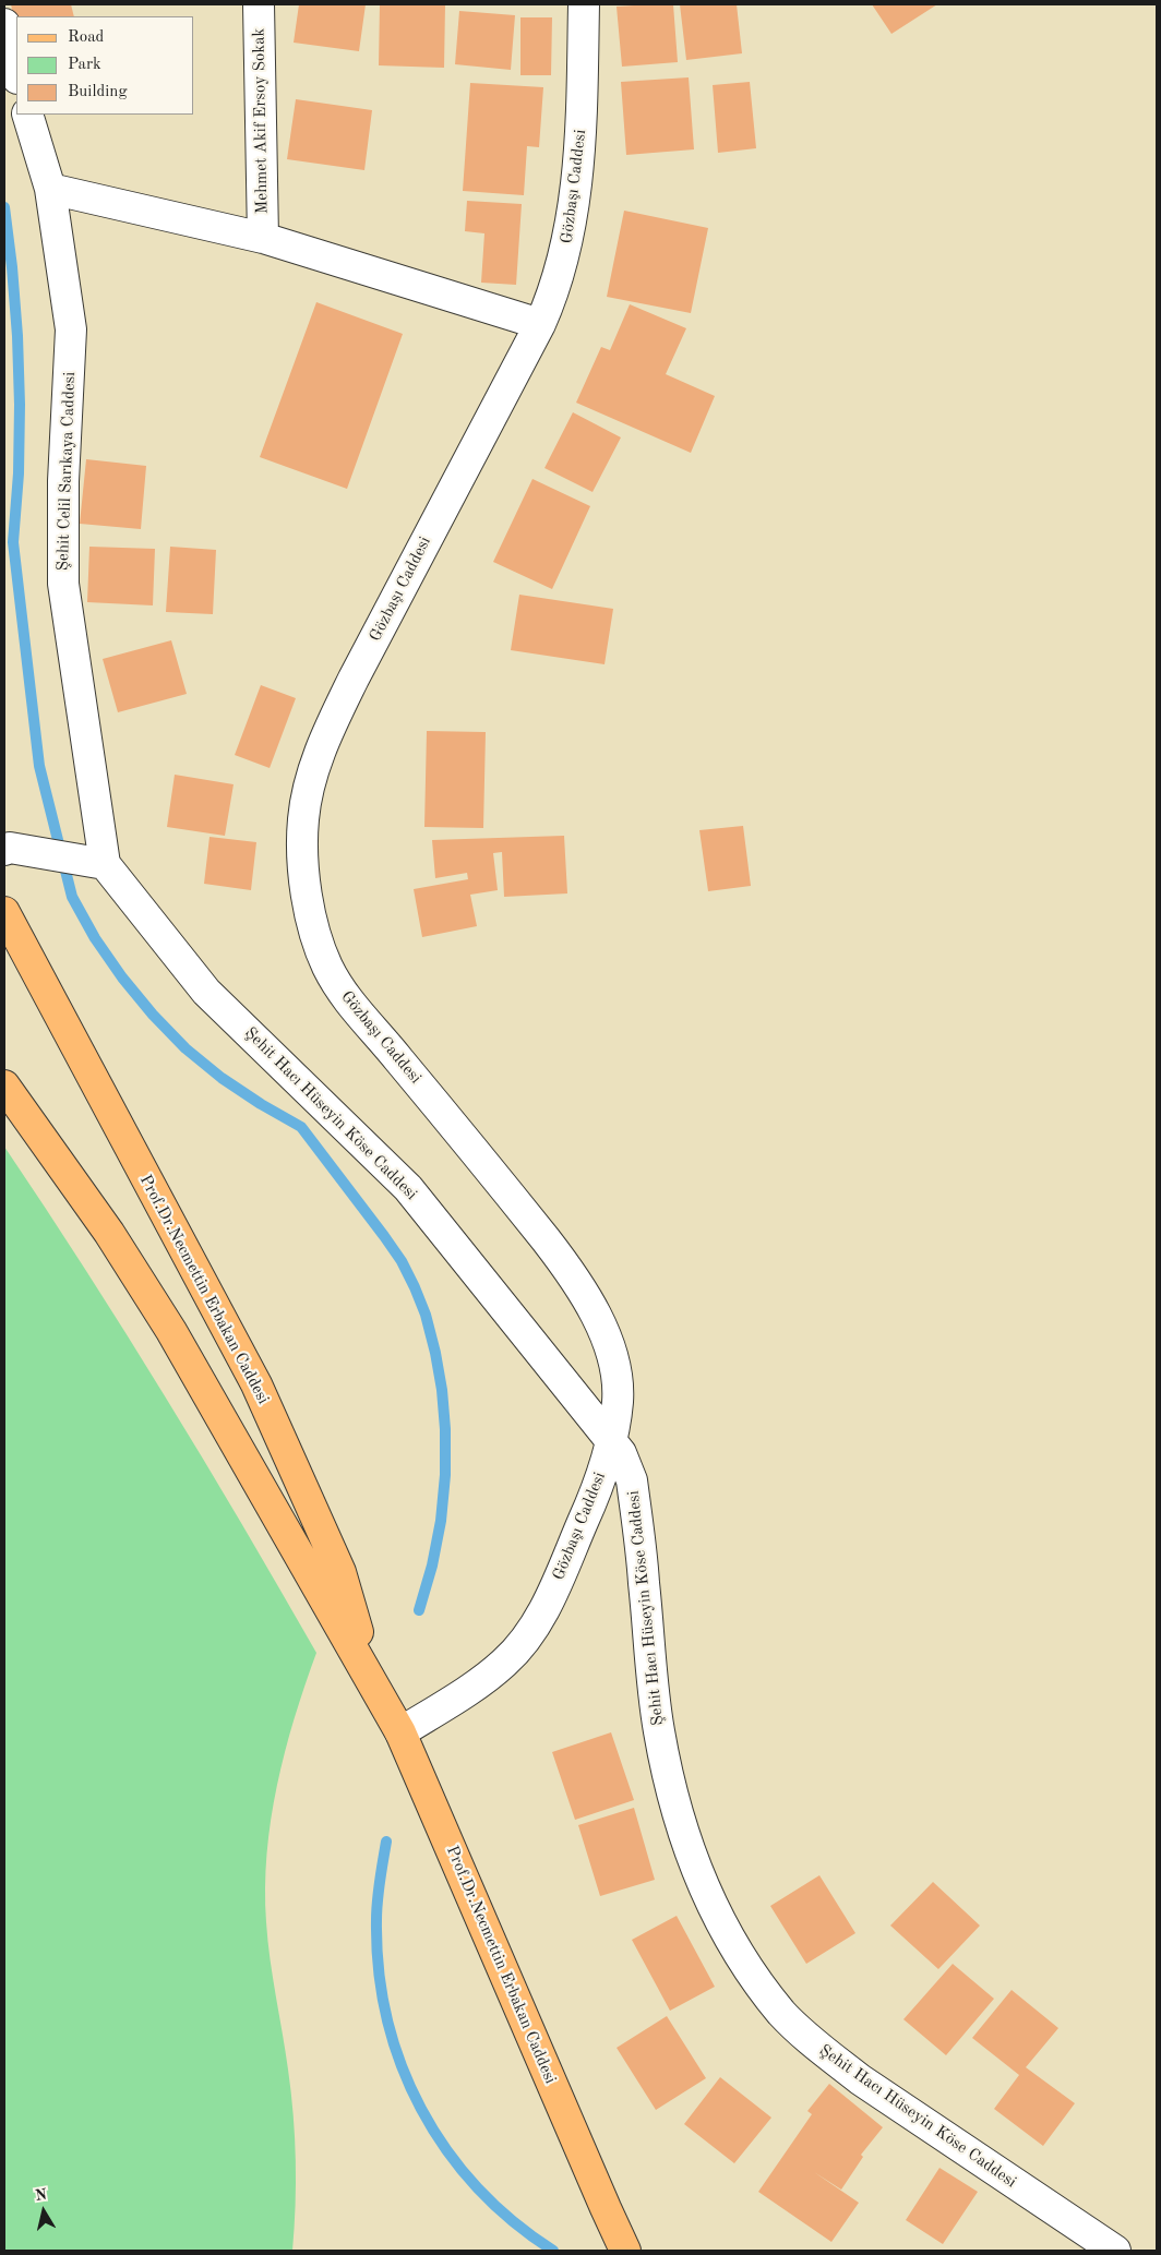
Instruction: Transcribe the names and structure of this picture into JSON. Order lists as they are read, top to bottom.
{
  "streets": {
    "main road": ["Prof.Dr.Necmettin Erbakan Caddesi"],
    "street": [
      "Mehmet Akif Ersoy Sokak",
      "Gözbaşı Caddesi",
      "Şehit Celil Sarıkaya Caddesi",
      "Şehit Hacı Hüseyin Köse Caddesi"
    ]
  },
  "crossings": [
    ["Gözbaşı Caddesi", "Şehit Hacı Hüseyin Köse Caddesi"],
    ["Gözbaşı Caddesi", "Prof.Dr.Necmettin Erbakan Caddesi"],
    ["Şehit Celil Sarıkaya Caddesi", "Şehit Hacı Hüseyin Köse Caddesi"]
  ],
  "legend": ["Road", "Park", "Building"],
  "north": "top"
}
